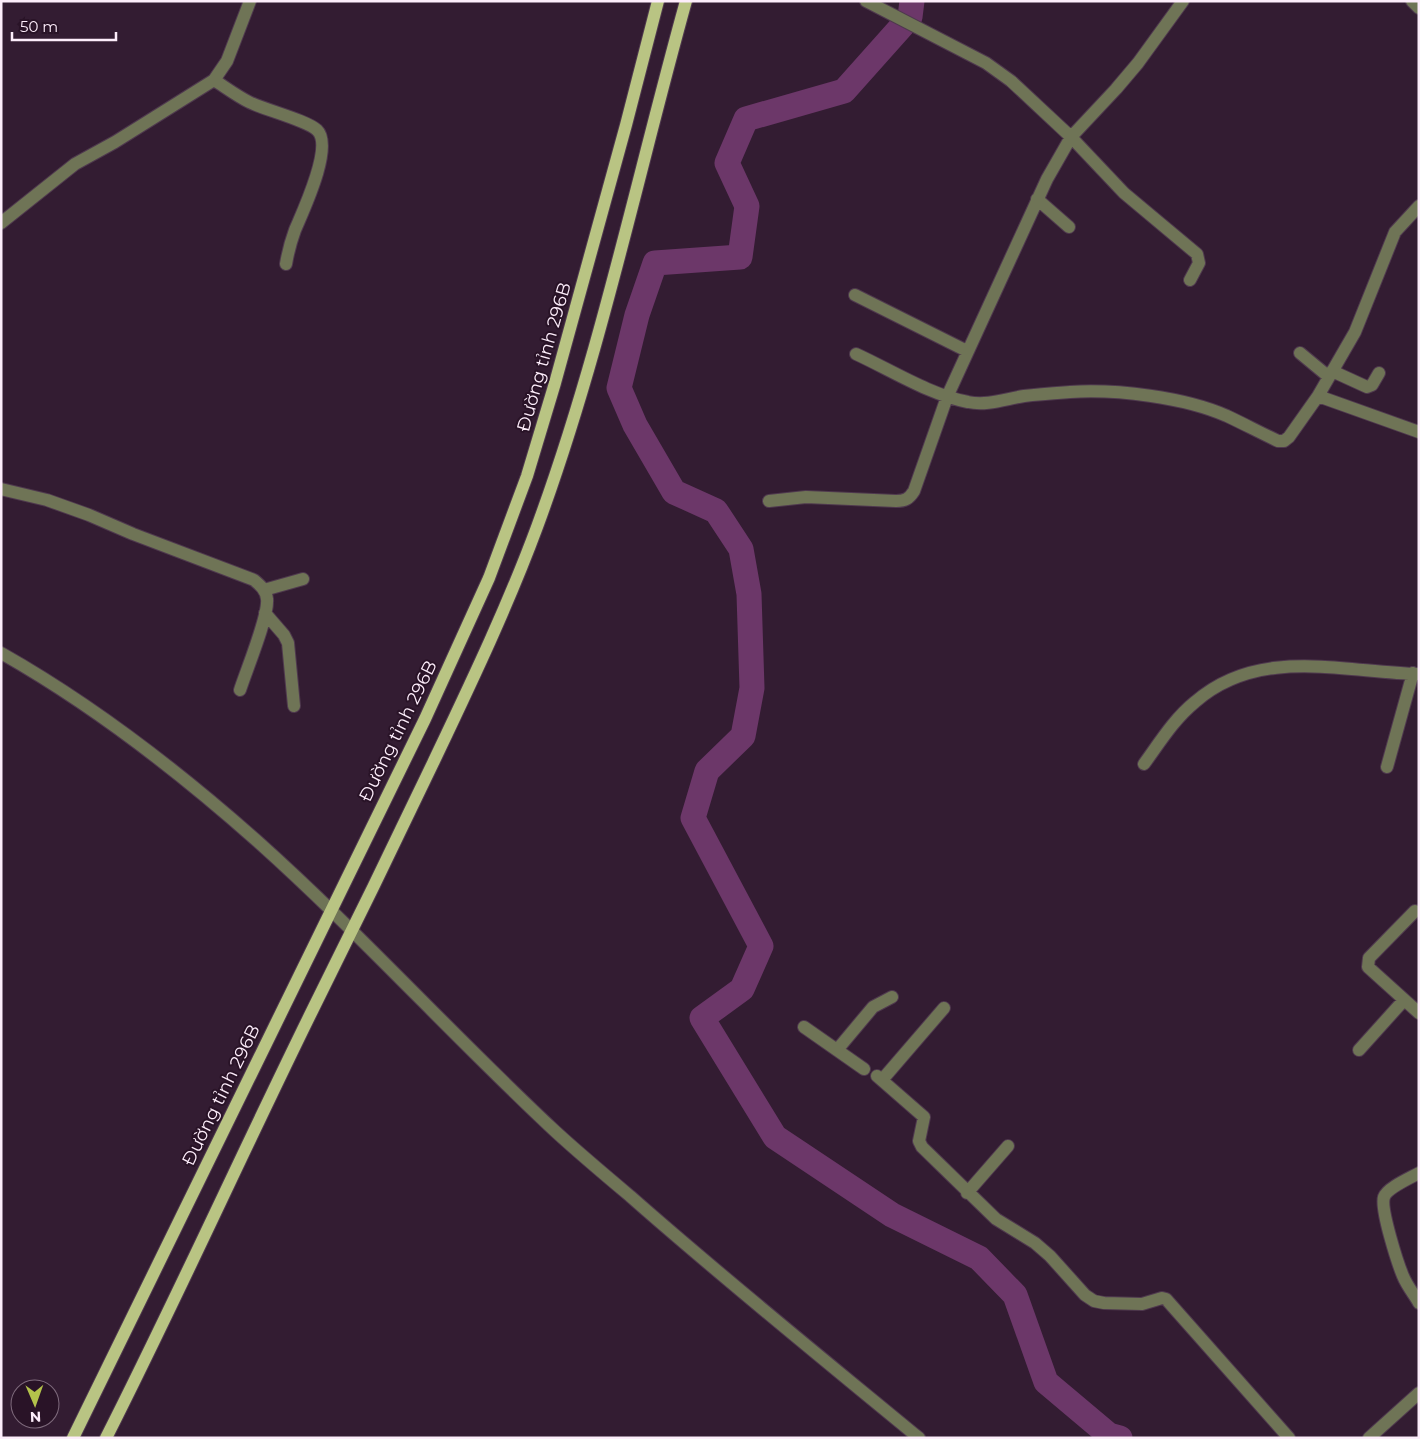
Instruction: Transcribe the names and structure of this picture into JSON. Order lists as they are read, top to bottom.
{
  "streets": {
    "main road": ["Đường tỉnh 296B"]
  },
  "scale_bar": "50 m",
  "north": "bottom"
}
